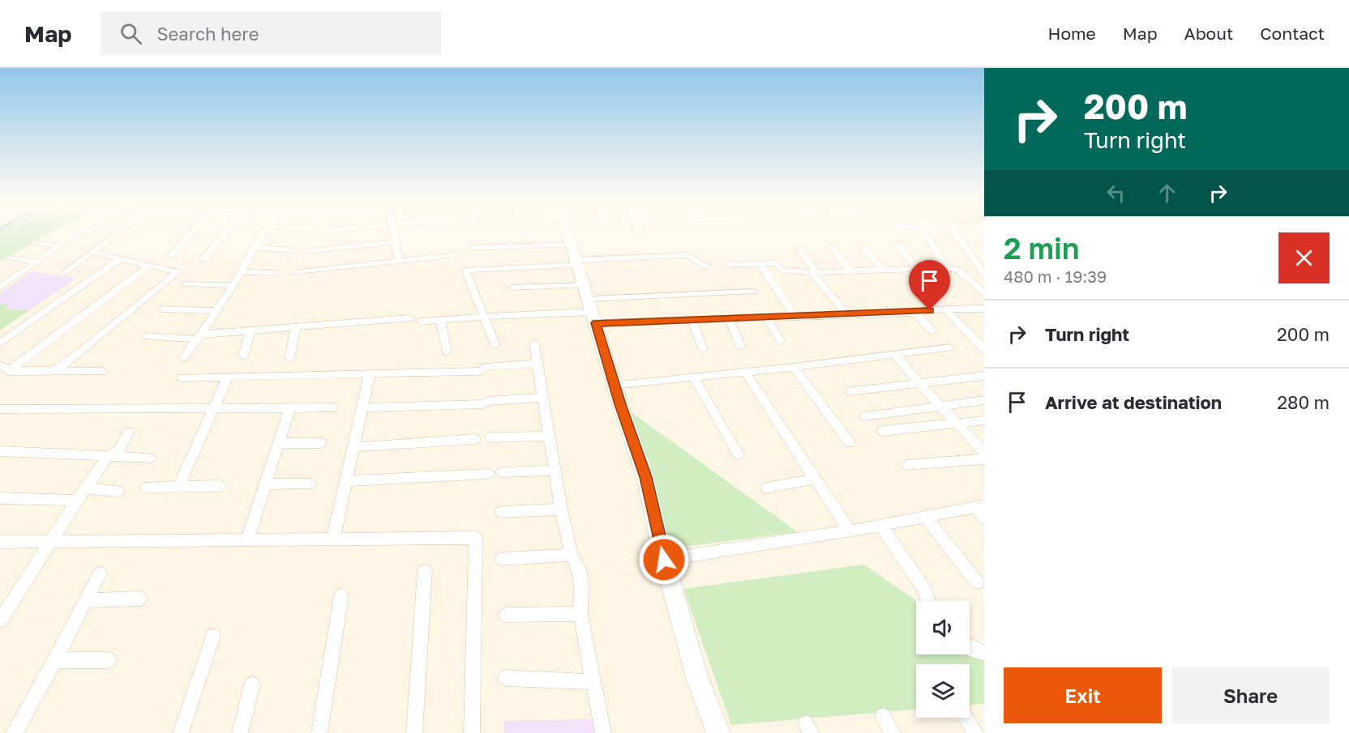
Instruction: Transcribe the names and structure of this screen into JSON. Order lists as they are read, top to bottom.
{
  "page": {
    "header": "Map",
    "search": "Search here",
    "nav": [
      "Home",
      "Map",
      "About",
      "Contact"
    ],
    "turn": ["200 m", "Turn right"],
    "heading": ["2 min", "480 m · 19:39"],
    "list": [
      {
        "name": "Turn right",
        "value": "200 m"
      },
      {
        "name": "Arrive at destination",
        "value": "280 m"
      }
    ],
    "buttons": ["Exit", "Share"]
  }
}
